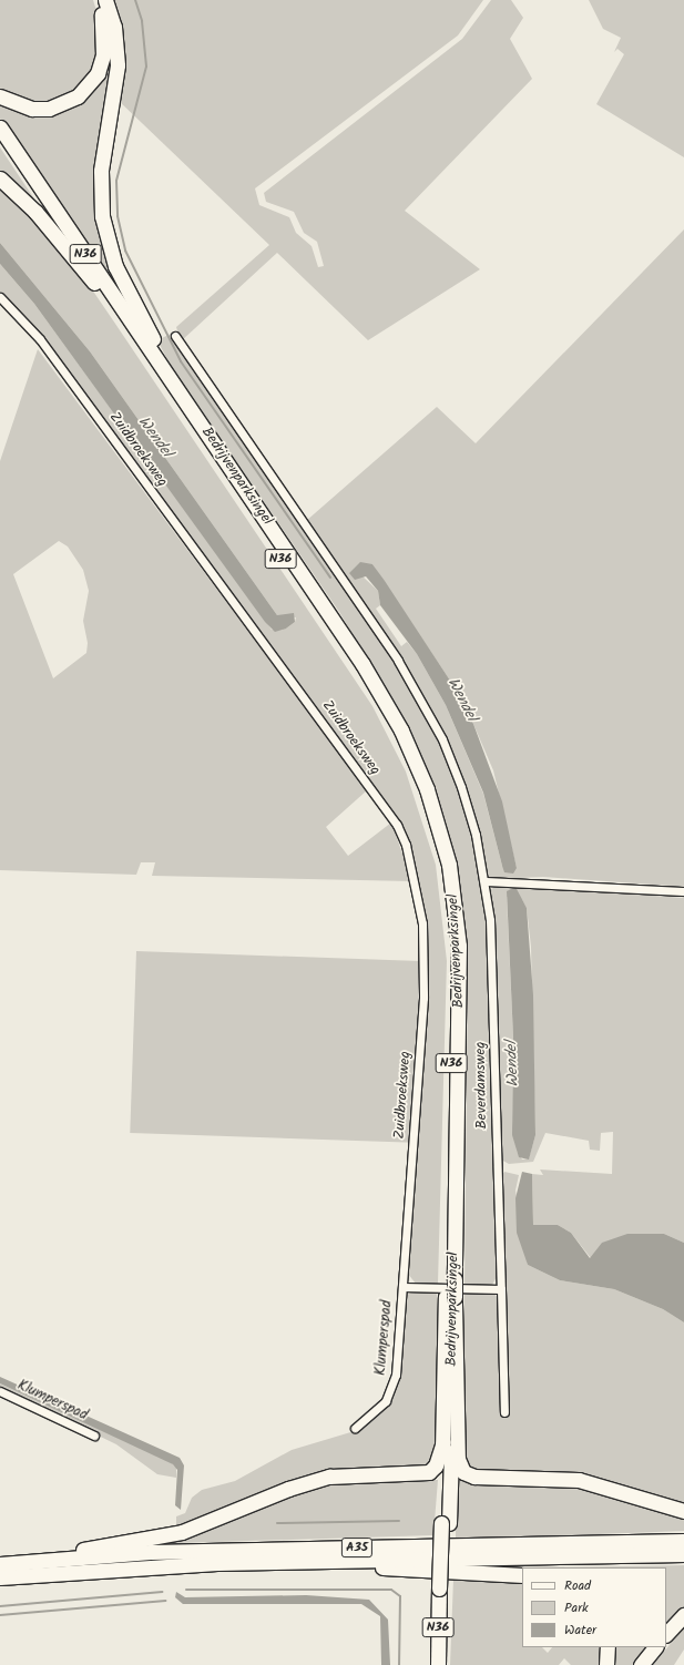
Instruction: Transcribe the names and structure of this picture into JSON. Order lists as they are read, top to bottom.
{
  "streets": {
    "highway": ["N36", "Bedrijvenparksingel", "A35"],
    "street": ["Zuidbroeksweg", "Beverdamsweg", "Klumperspad"]
  },
  "crossings": [
    ["N36", "Bedrijvenparksingel"],
    ["Zuidbroeksweg", "Klumperspad"],
    ["Bedrijvenparksingel", "A35"]
  ],
  "water": ["Wendel"],
  "legend": ["Road", "Park", "Water"]
}
